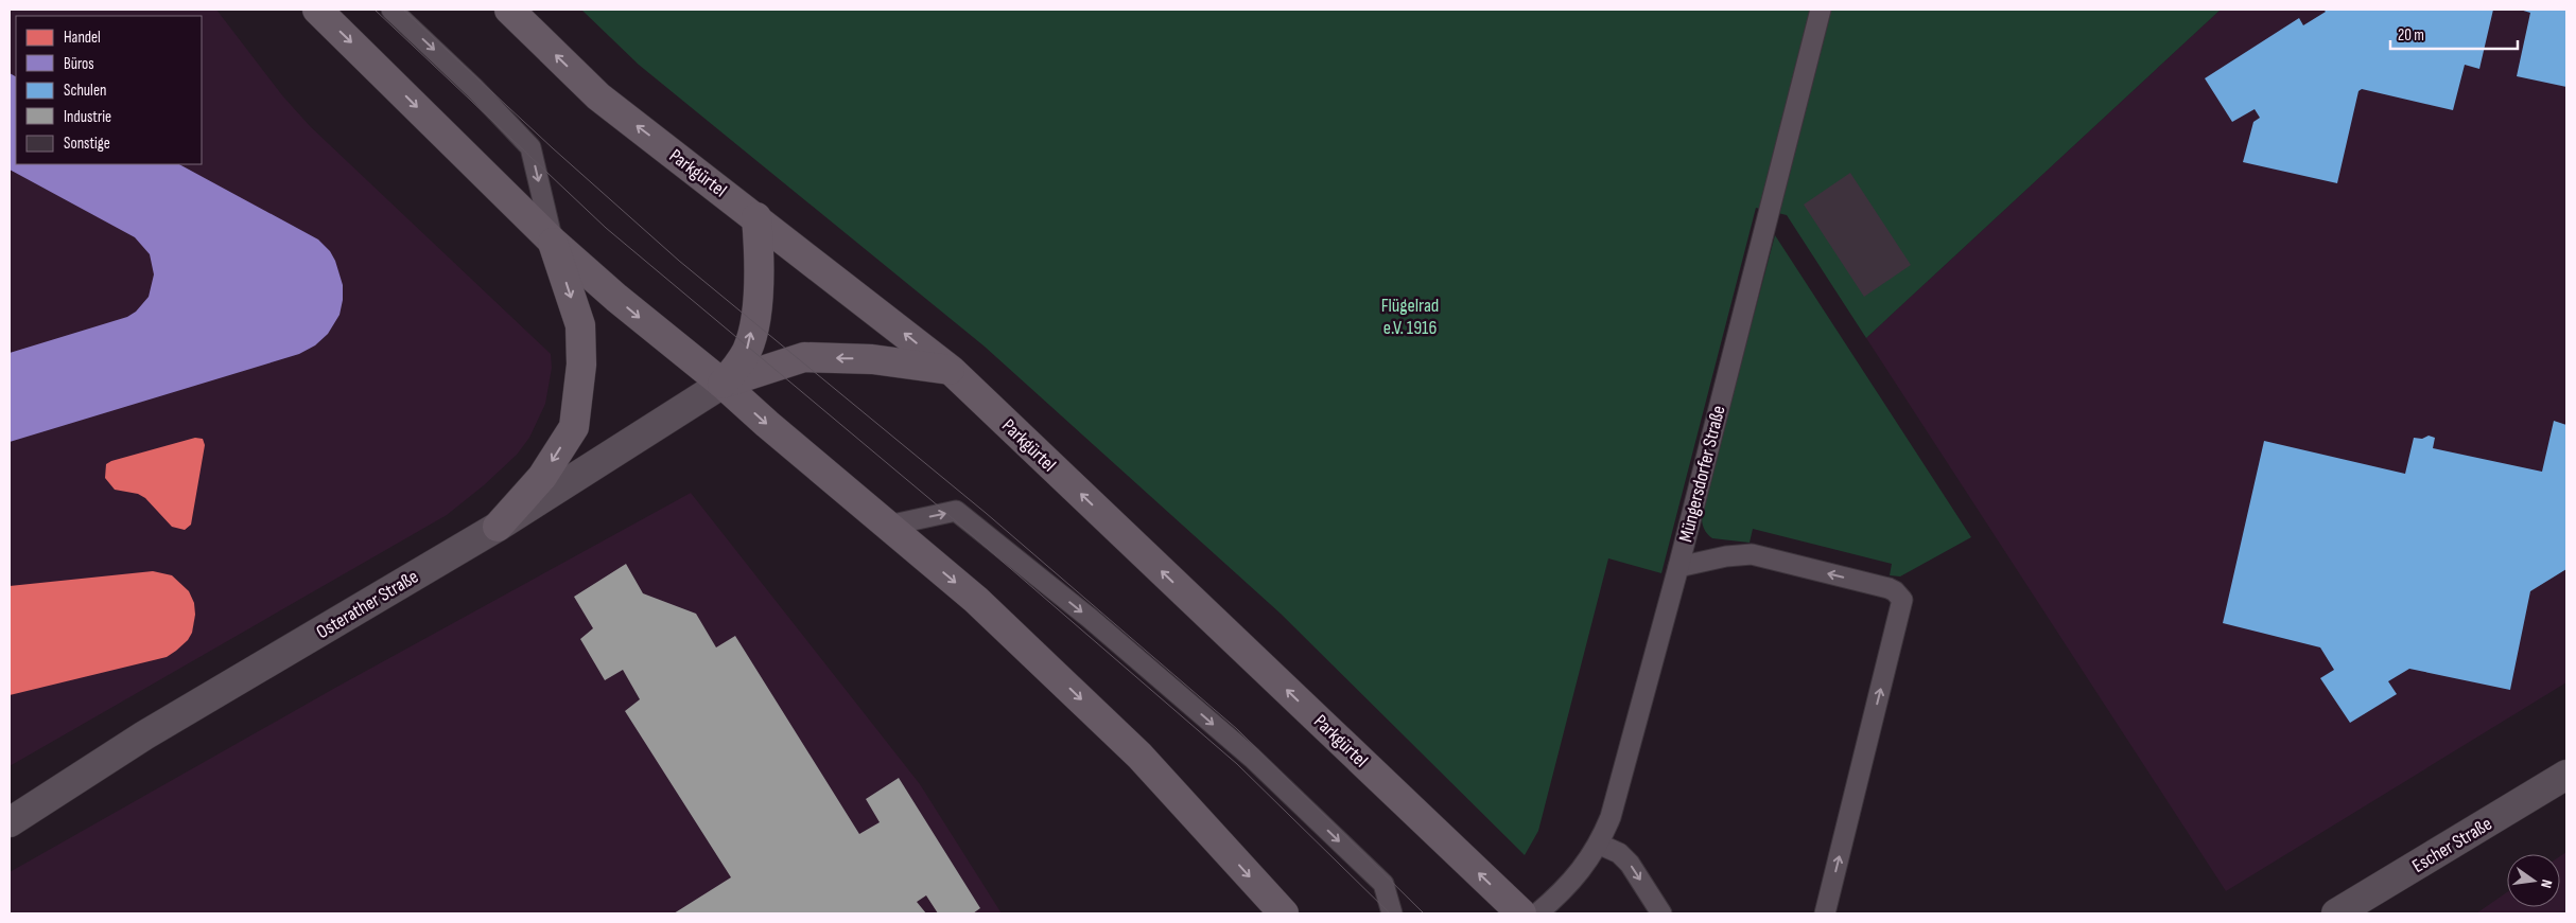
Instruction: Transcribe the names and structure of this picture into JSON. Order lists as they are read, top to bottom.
{
  "streets": {
    "main road": ["Parkgürtel"],
    "street": ["Osterather Straße", "Escher Straße"],
    "lane": ["Müngersdorfer Straße"]
  },
  "parks": ["Flügelrad e.V. 1916"],
  "legend": [
    "Handel",
    "Büros",
    "Schulen",
    "Industrie",
    "Sonstige"
  ],
  "scale_bar": "20 m",
  "north": "right"
}
